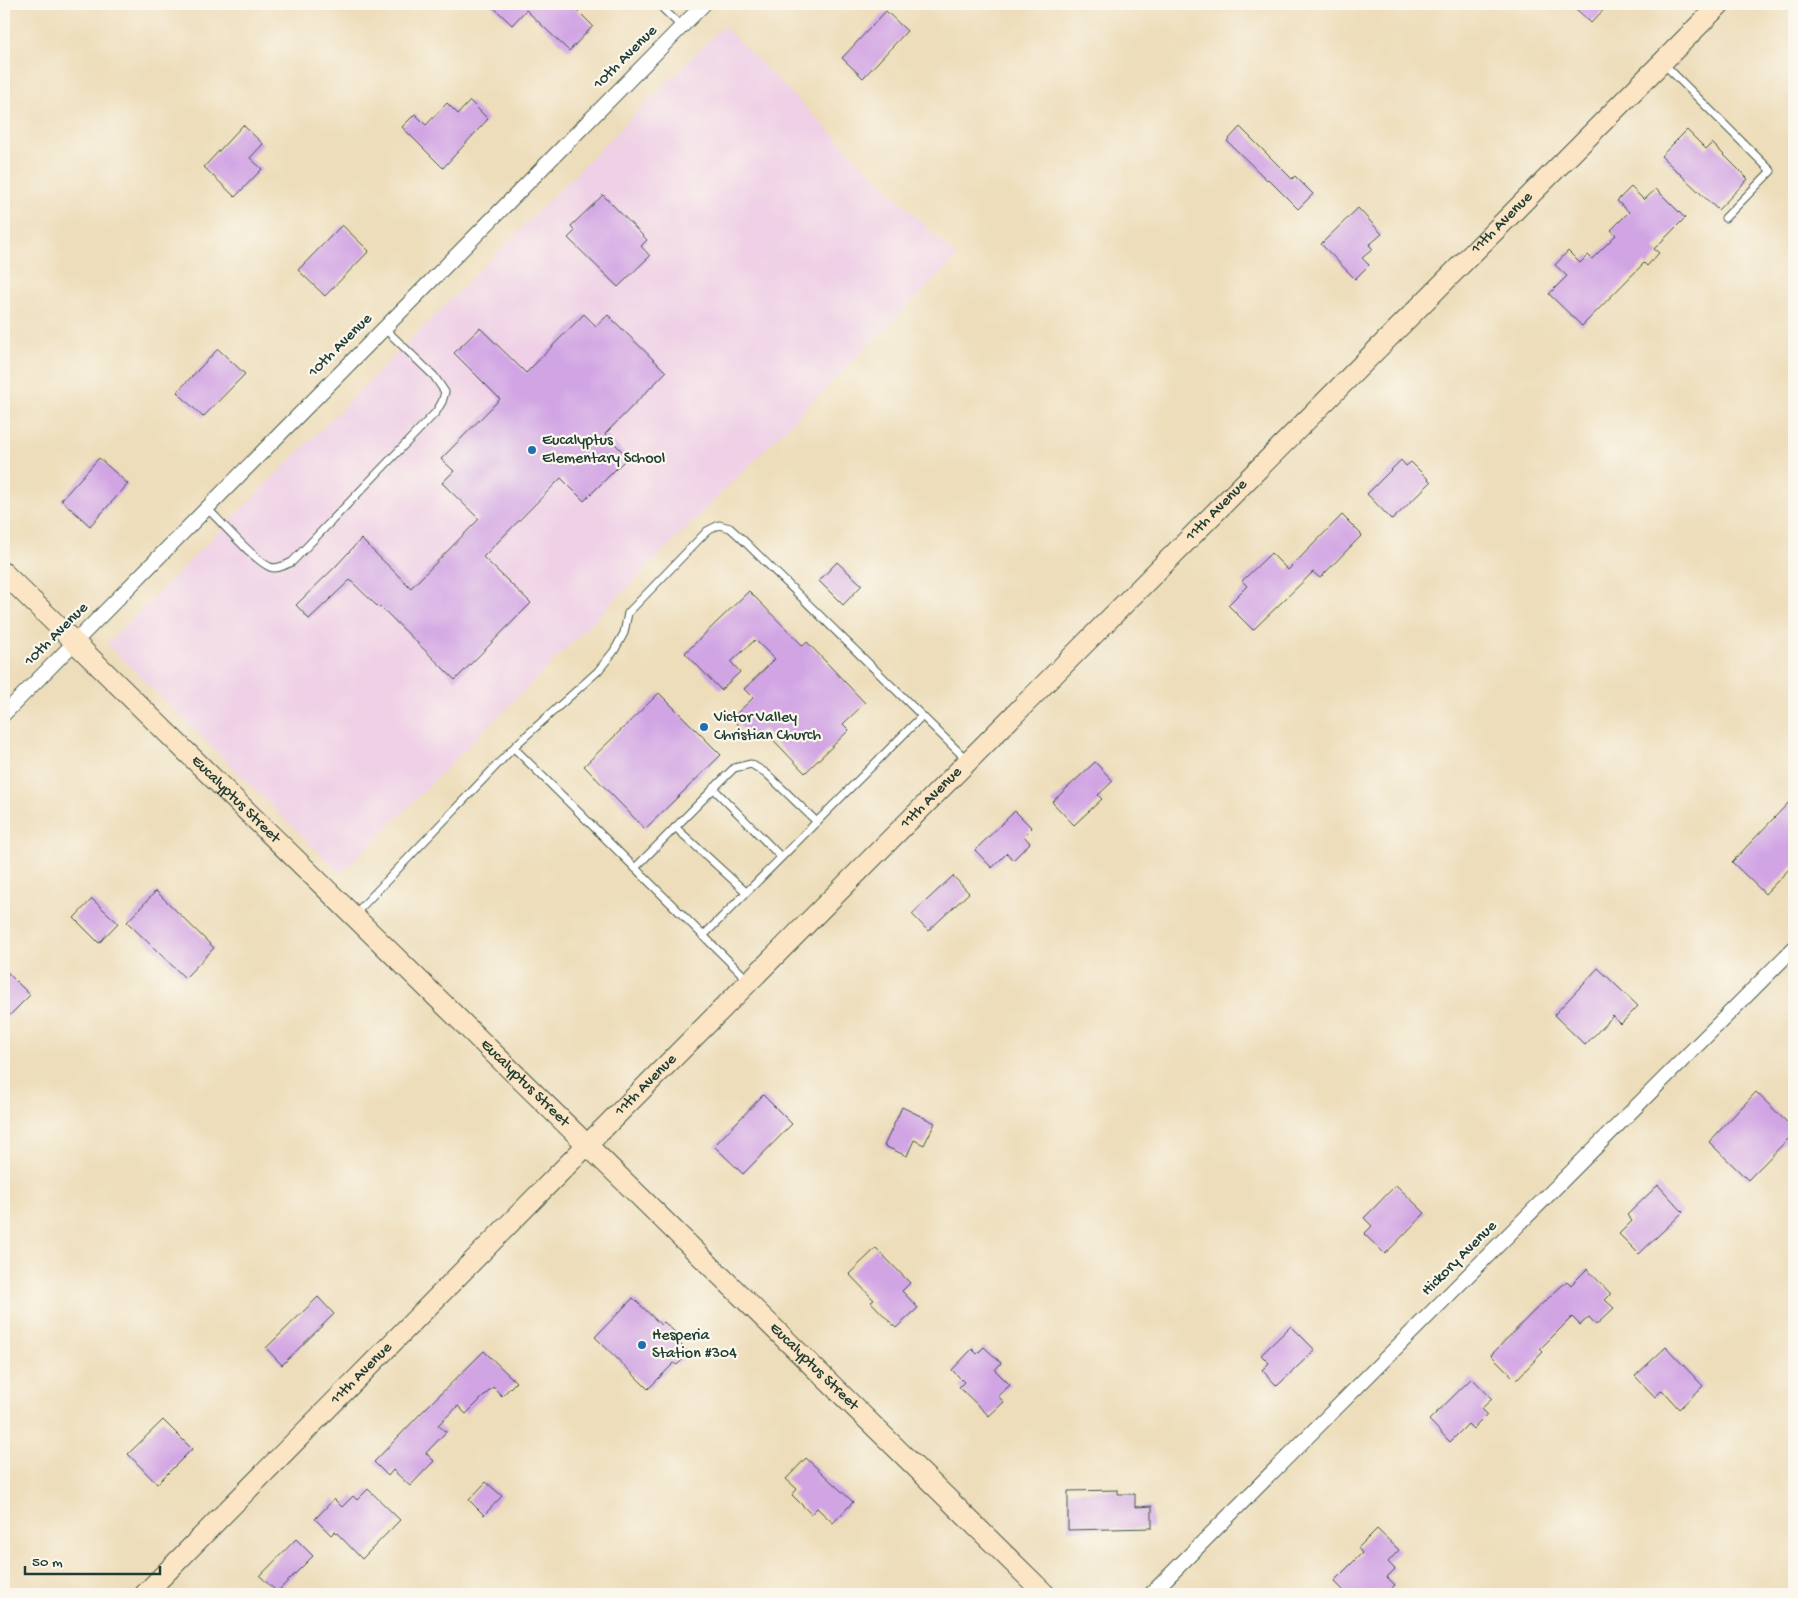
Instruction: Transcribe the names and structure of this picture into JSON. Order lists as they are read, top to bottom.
{
  "streets": {
    "main road": ["11th Avenue", "Eucalyptus Street"],
    "street": ["10th Avenue", "Hickory Avenue"]
  },
  "crossings": [
    ["10th Avenue", "Eucalyptus Street"],
    ["11th Avenue", "Eucalyptus Street"]
  ],
  "places": ["Eucalyptus Elementary School", "Victor Valley Christian Church", "Hesperia Station #304"],
  "scale_bar": "50 m"
}
